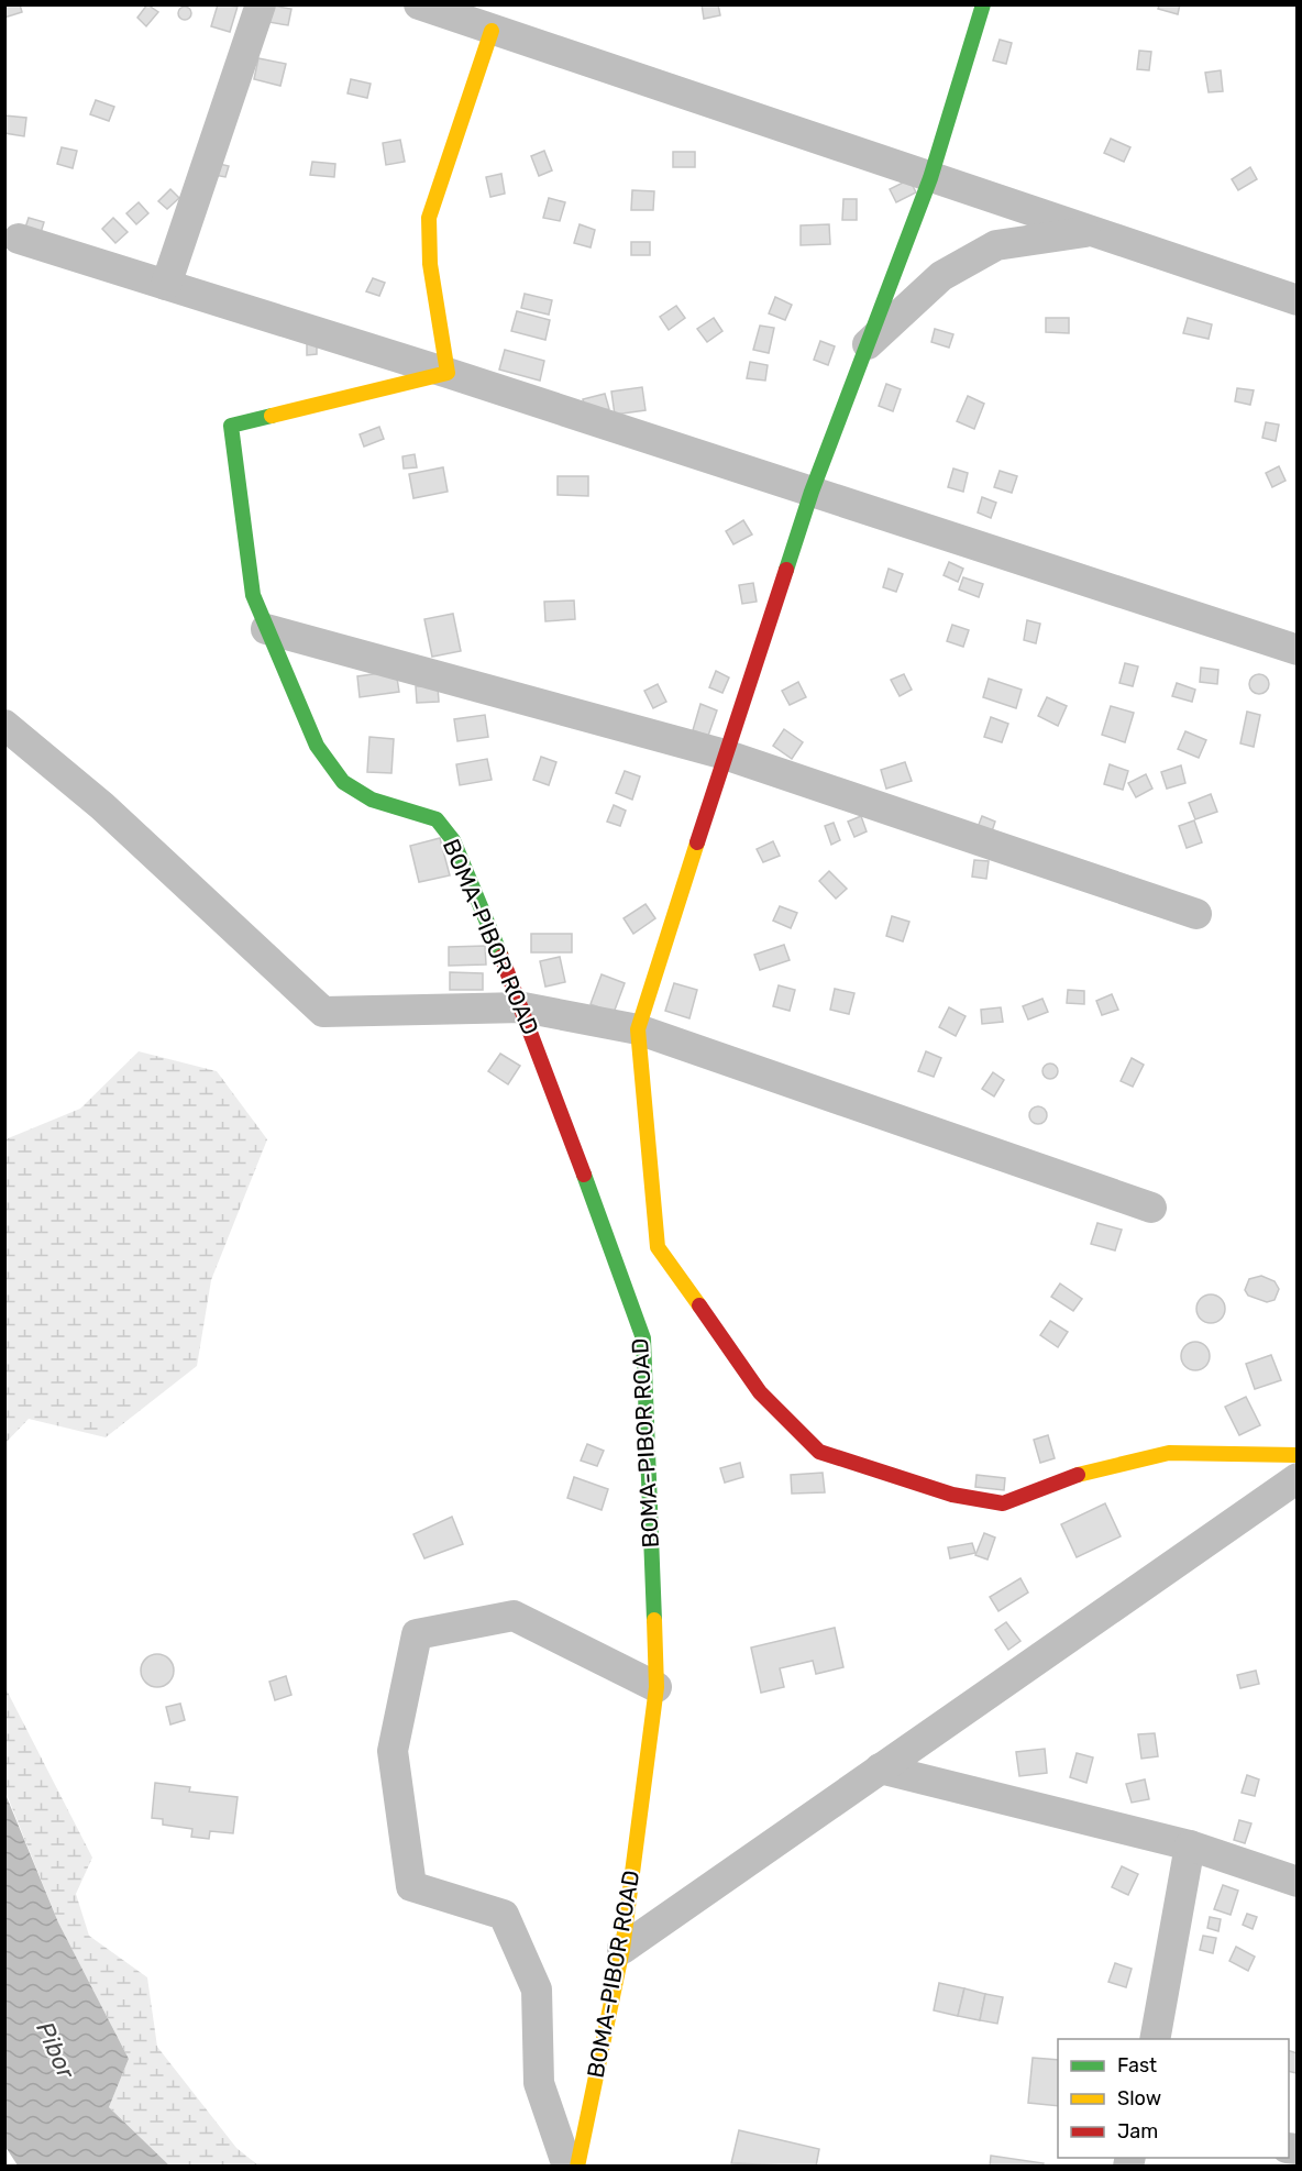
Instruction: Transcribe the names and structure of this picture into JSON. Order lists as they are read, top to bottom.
{
  "streets": {
    "street": ["BOMA-PIBOR ROAD"]
  },
  "water": ["Pibor"],
  "legend": ["Fast", "Slow", "Jam"]
}
